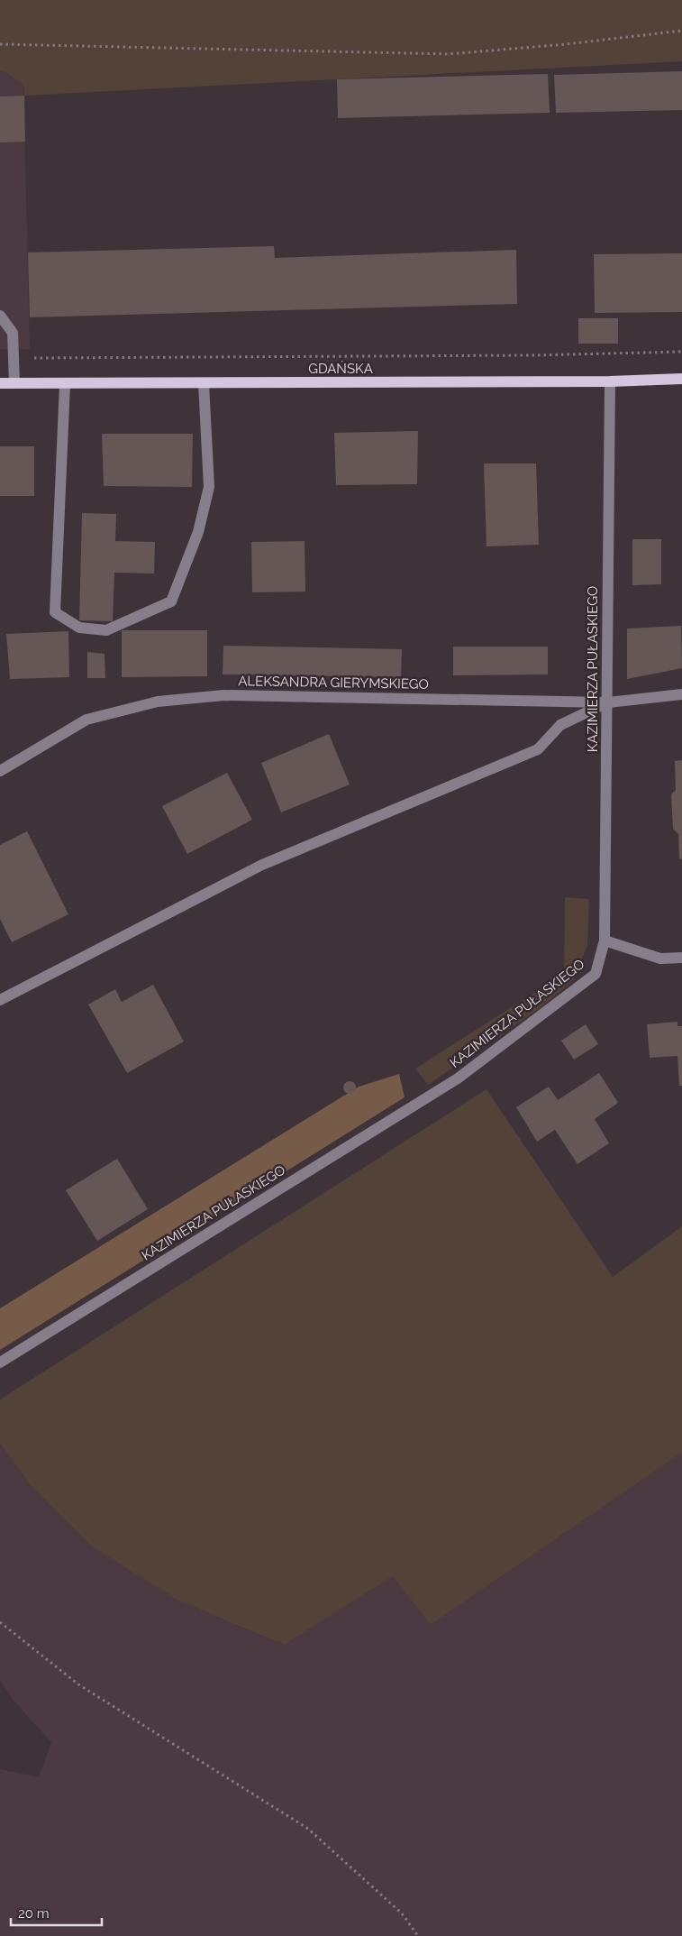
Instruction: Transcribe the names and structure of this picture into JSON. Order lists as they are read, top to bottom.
{
  "streets": {
    "main road": ["GDAŃSKA"],
    "street": ["KAZIMIERZA PUŁASKIEGO", "ALEKSANDRA GIERYMSKIEGO"]
  },
  "crossings": [
    ["GDAŃSKA", "KAZIMIERZA PUŁASKIEGO"],
    ["KAZIMIERZA PUŁASKIEGO", "ALEKSANDRA GIERYMSKIEGO"]
  ],
  "scale_bar": "20 m"
}
